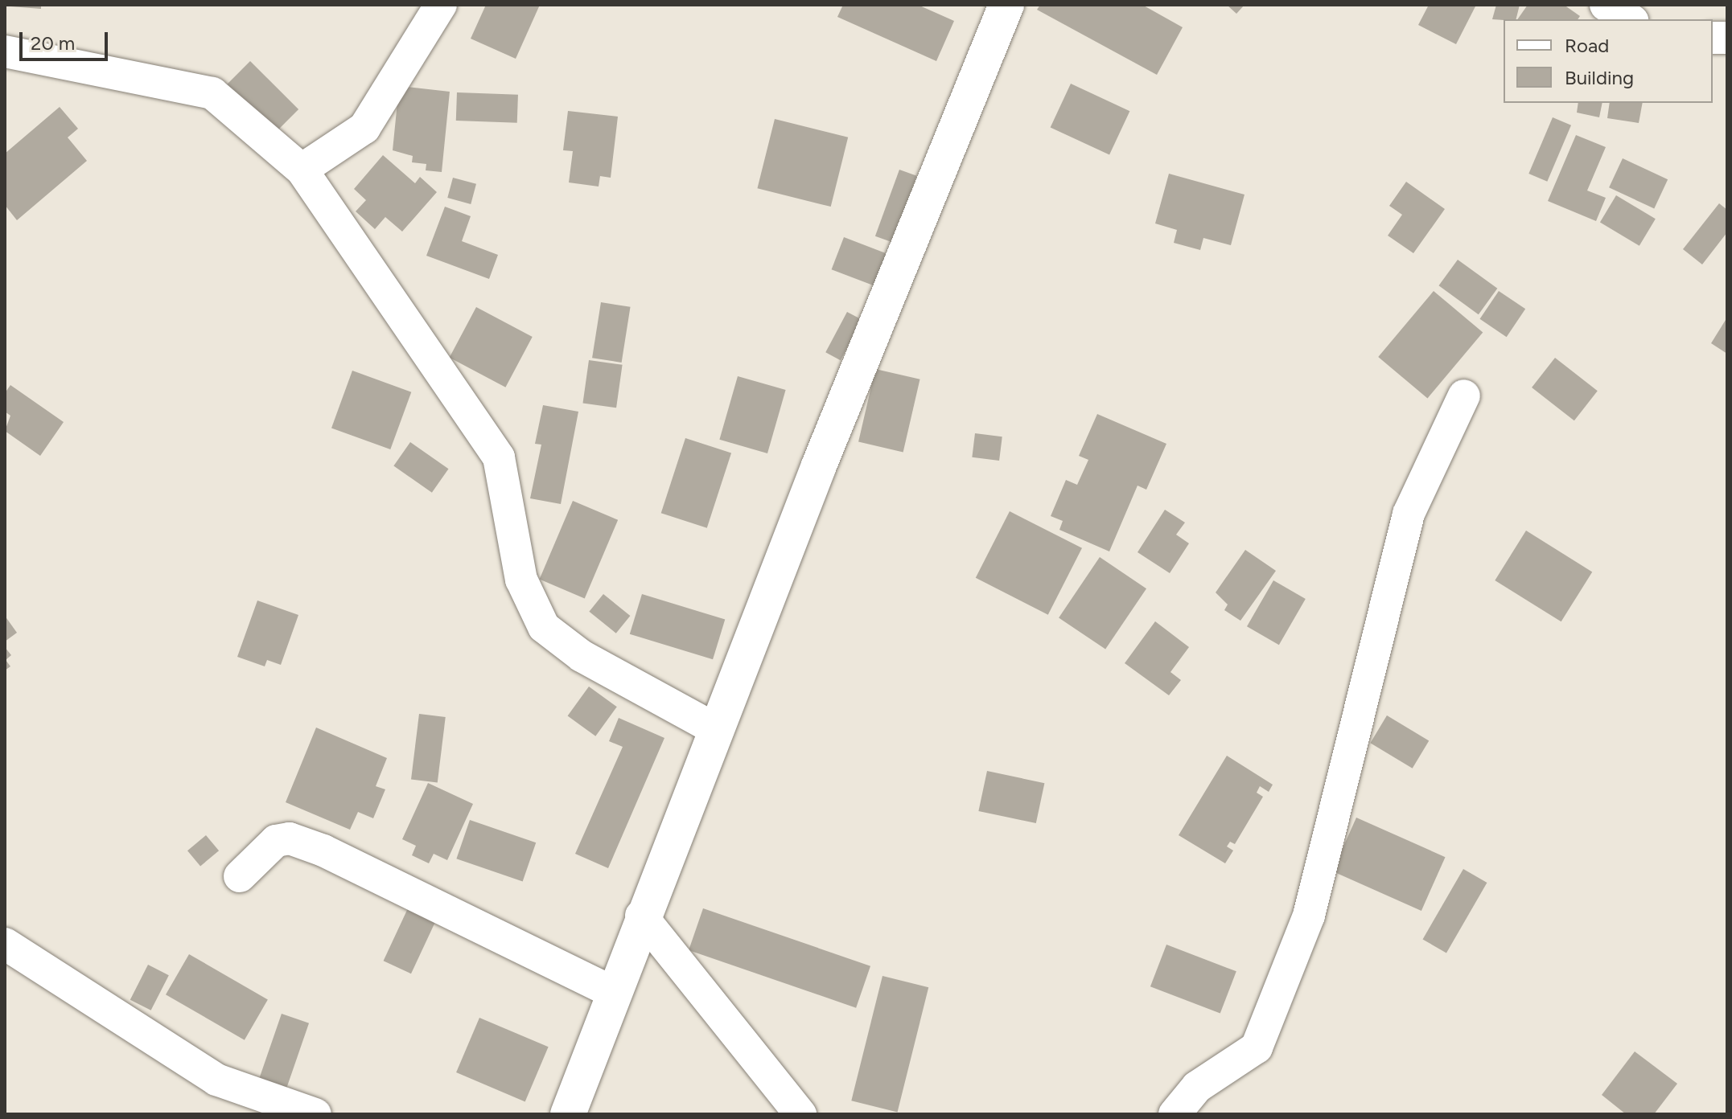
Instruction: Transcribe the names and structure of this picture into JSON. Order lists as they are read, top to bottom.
{
  "legend": ["Road", "Building"],
  "scale_bar": "20 m"
}
